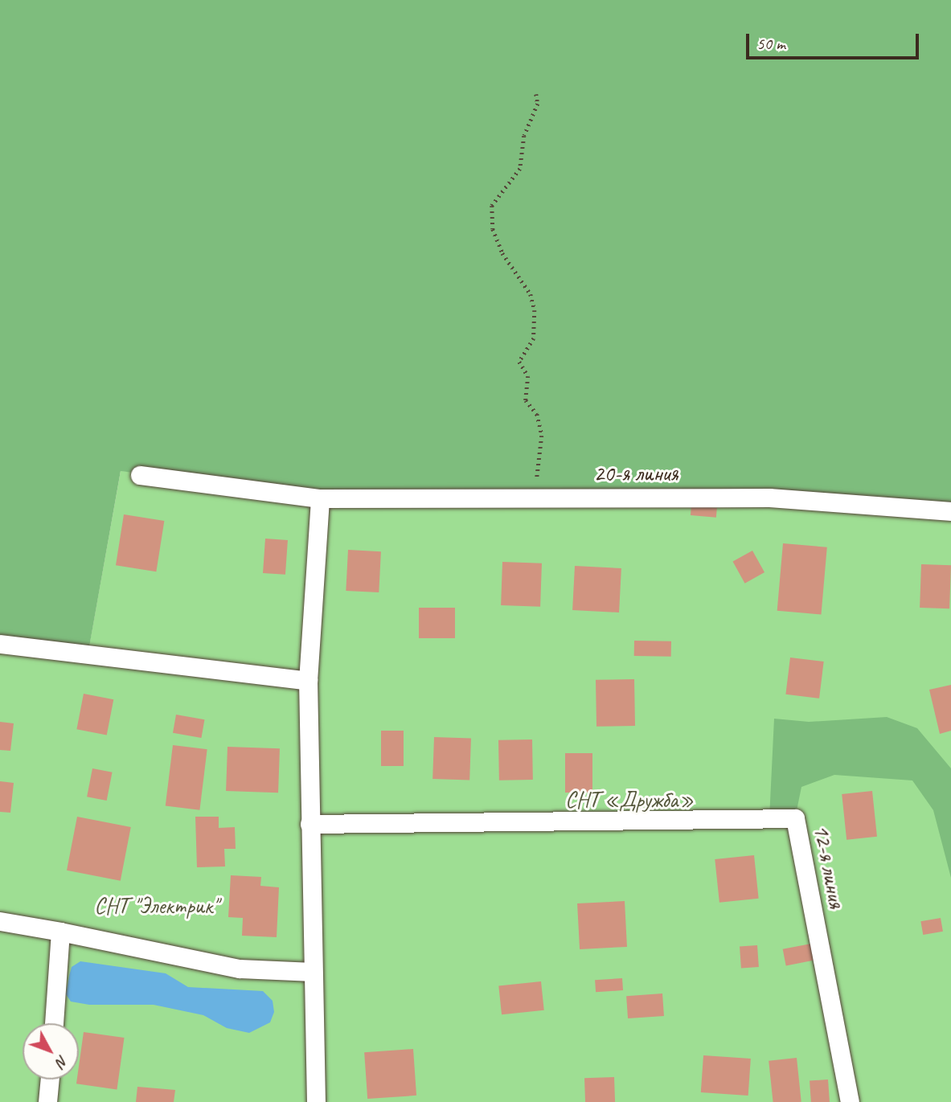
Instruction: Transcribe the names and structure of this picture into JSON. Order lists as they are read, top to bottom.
{
  "streets": {
    "street": ["20-я линия", "12-я линия"]
  },
  "parks": ["СНТ «Дружба»", "СНТ \"Электрик\""],
  "scale_bar": "50 m",
  "north": "bottom right"
}
